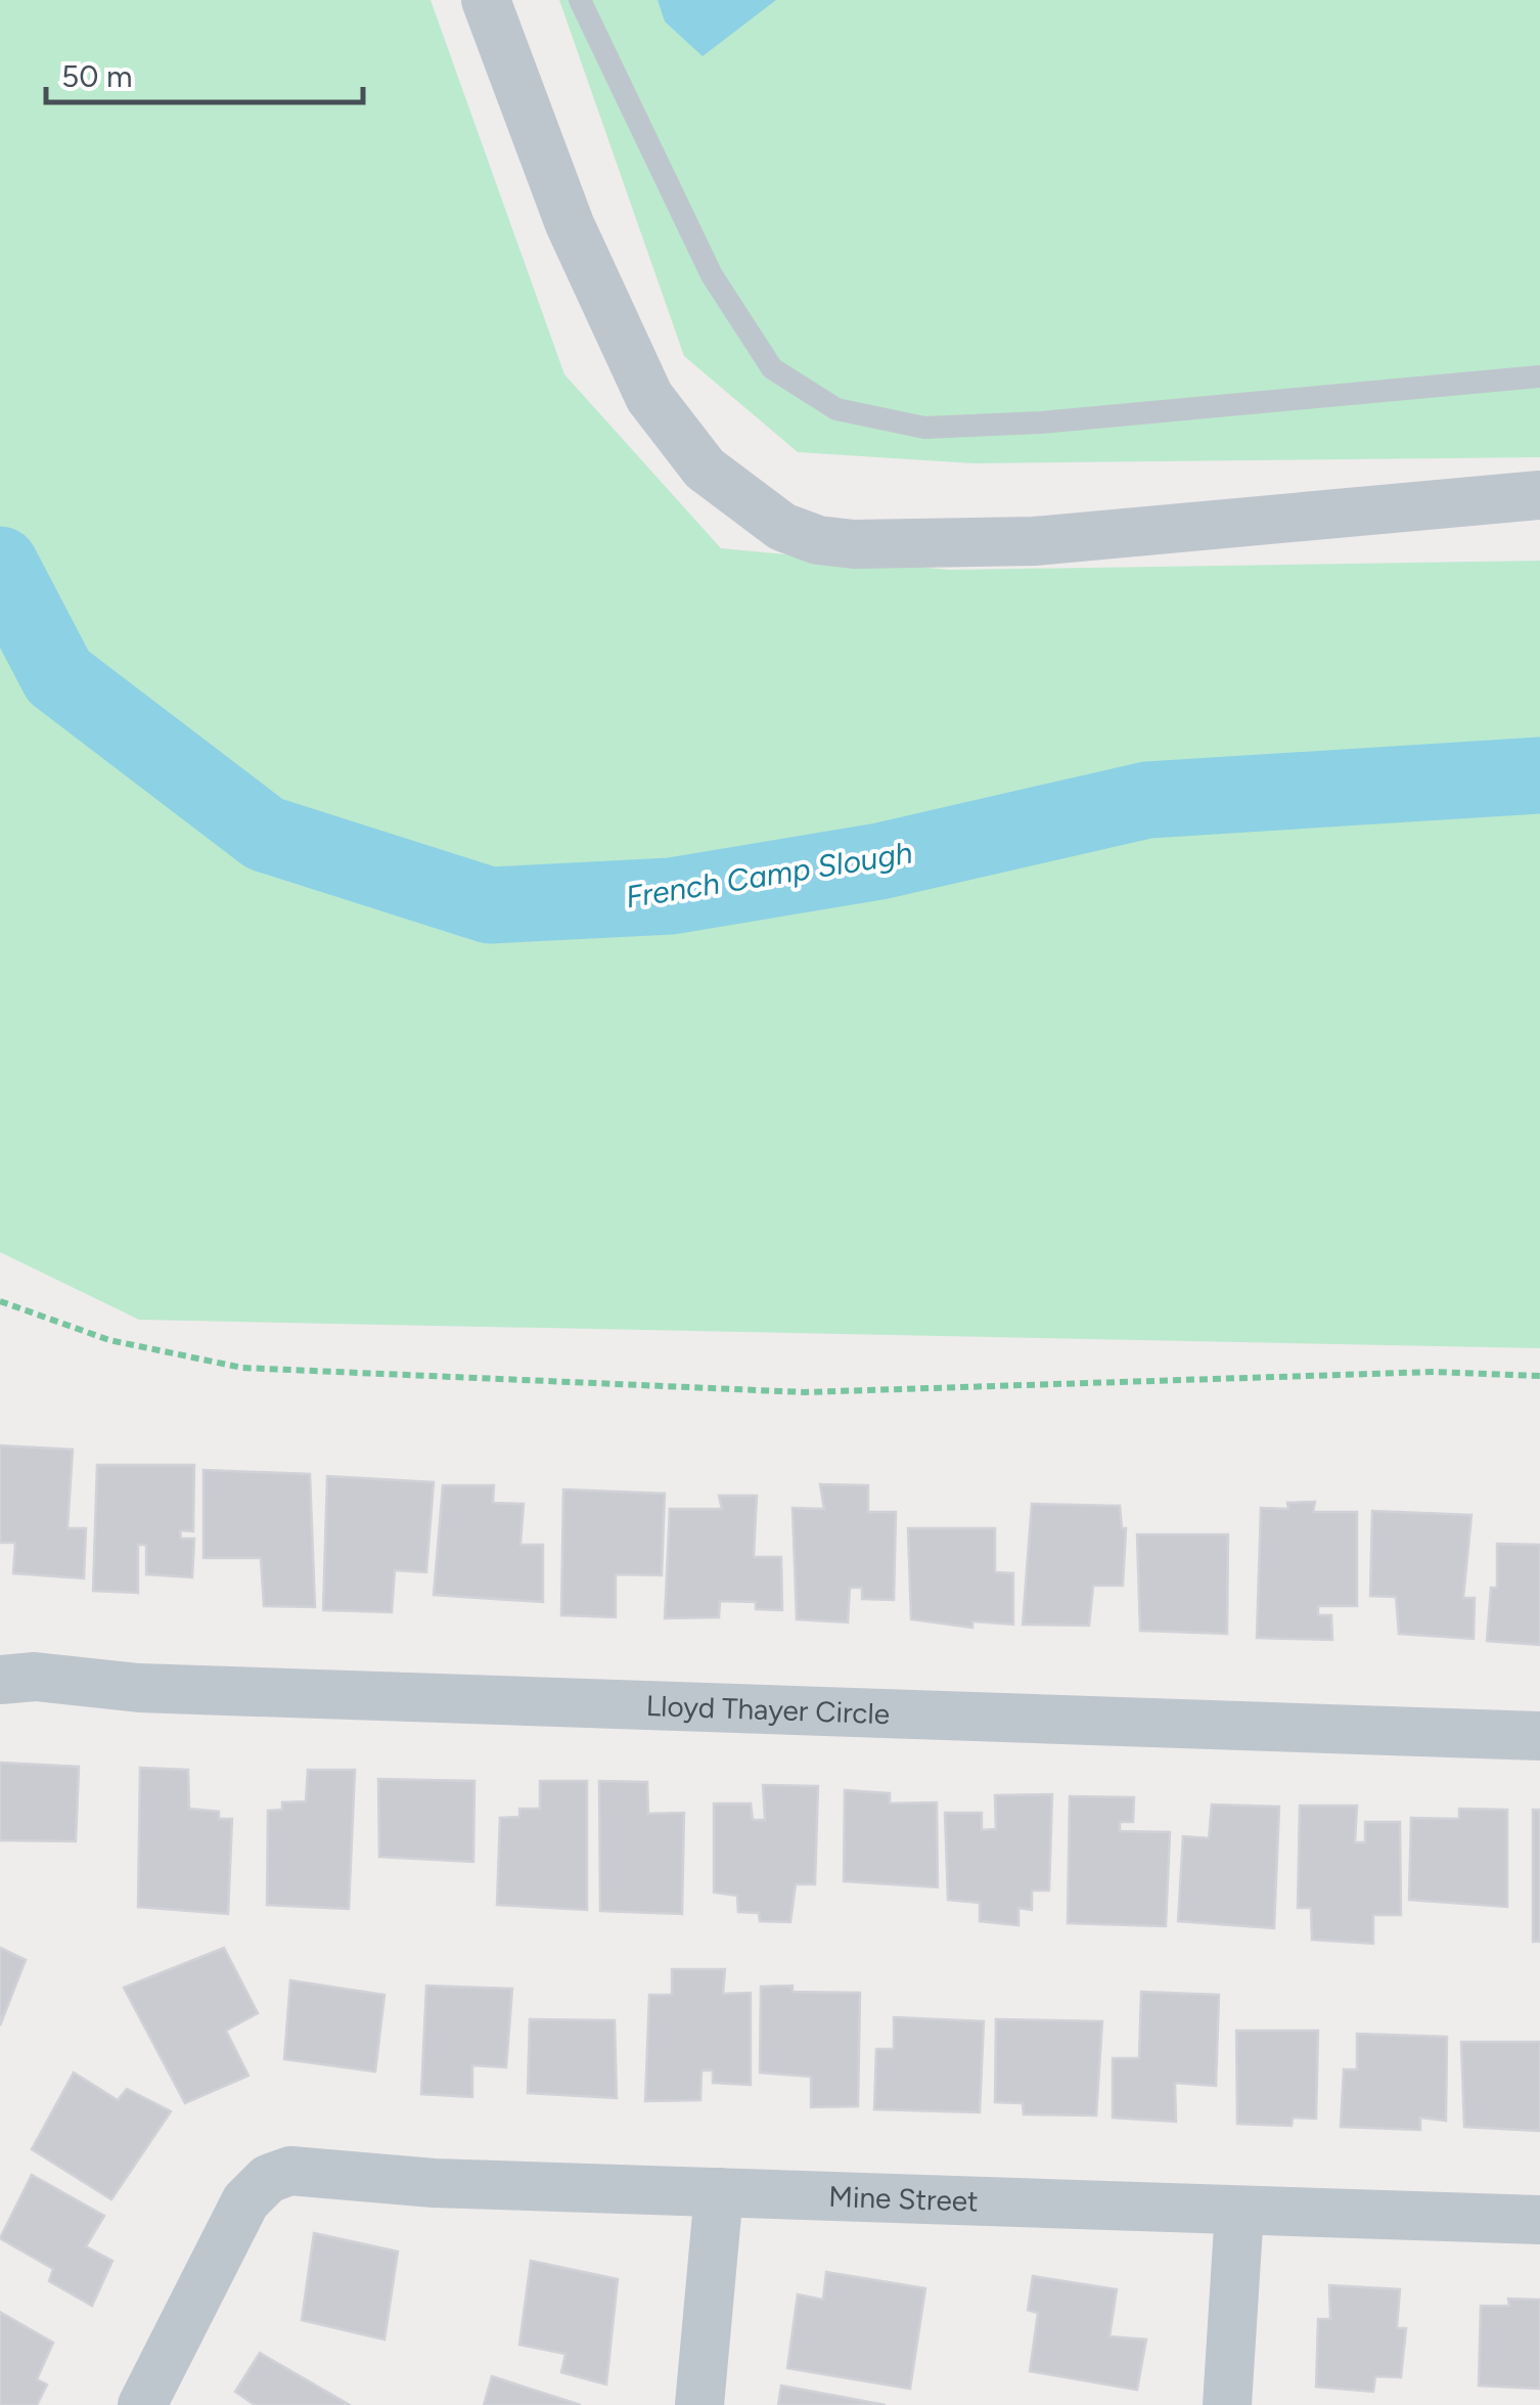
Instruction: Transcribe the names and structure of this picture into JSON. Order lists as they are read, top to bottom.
{
  "streets": {
    "street": ["Lloyd Thayer Circle", "Mine Street"]
  },
  "water": ["French Camp Slough"],
  "scale_bar": "50 m"
}
